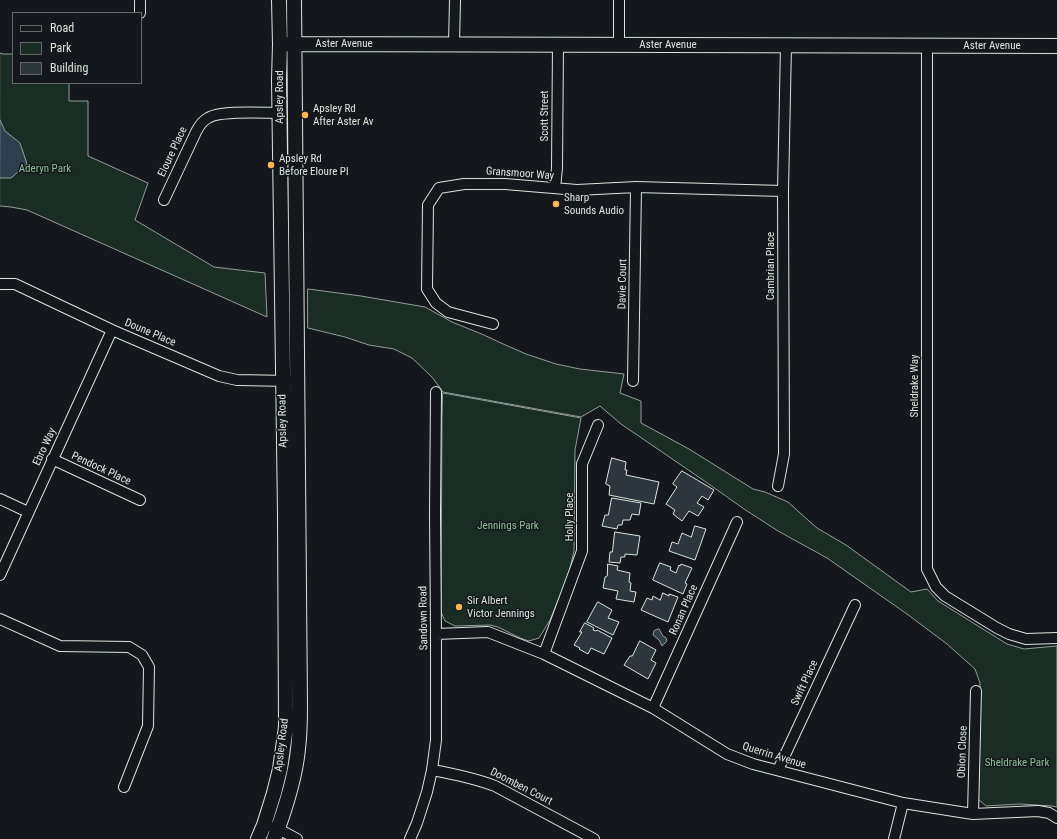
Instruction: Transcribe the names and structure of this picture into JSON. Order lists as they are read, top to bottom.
{
  "streets": {
    "main road": ["Aster Avenue", "Apsley Road"],
    "street": [
      "Scott Street",
      "Eloure Place",
      "Gransmoor Way",
      "Cambrian Place",
      "Davie Court",
      "Doune Place",
      "Sheldrake Way",
      "Ebro Way",
      "Pendock Place",
      "Holly Place",
      "Ronan Place",
      "Sandown Road",
      "Swift Place",
      "Obion Close",
      "Querrin Avenue",
      "Doomben Court"
    ]
  },
  "crossings": [
    ["Aster Avenue", "Apsley Road"],
    ["Aster Avenue", "Scott Street"],
    ["Aster Avenue", "Cambrian Place"],
    ["Aster Avenue", "Sheldrake Way"],
    ["Apsley Road", "Eloure Place"],
    ["Apsley Road", "Doune Place"],
    ["Scott Street", "Gransmoor Way"],
    ["Gransmoor Way", "Cambrian Place"],
    ["Gransmoor Way", "Davie Court"],
    ["Doune Place", "Ebro Way"],
    ["Ebro Way", "Pendock Place"],
    ["Holly Place", "Querrin Avenue"],
    ["Ronan Place", "Querrin Avenue"],
    ["Sandown Road", "Querrin Avenue"],
    ["Sandown Road", "Doomben Court"],
    ["Swift Place", "Querrin Avenue"],
    ["Obion Close", "Querrin Avenue"]
  ],
  "parks": ["Aderyn Park", "Jennings Park", "Sheldrake Park"],
  "places": [
    "Apsley Rd After Aster Av",
    "Apsley Rd Before Eloure Pl",
    "Sharp Sounds Audio",
    "Sir Albert Victor Jennings"
  ],
  "legend": ["Road", "Park", "Building"]
}
